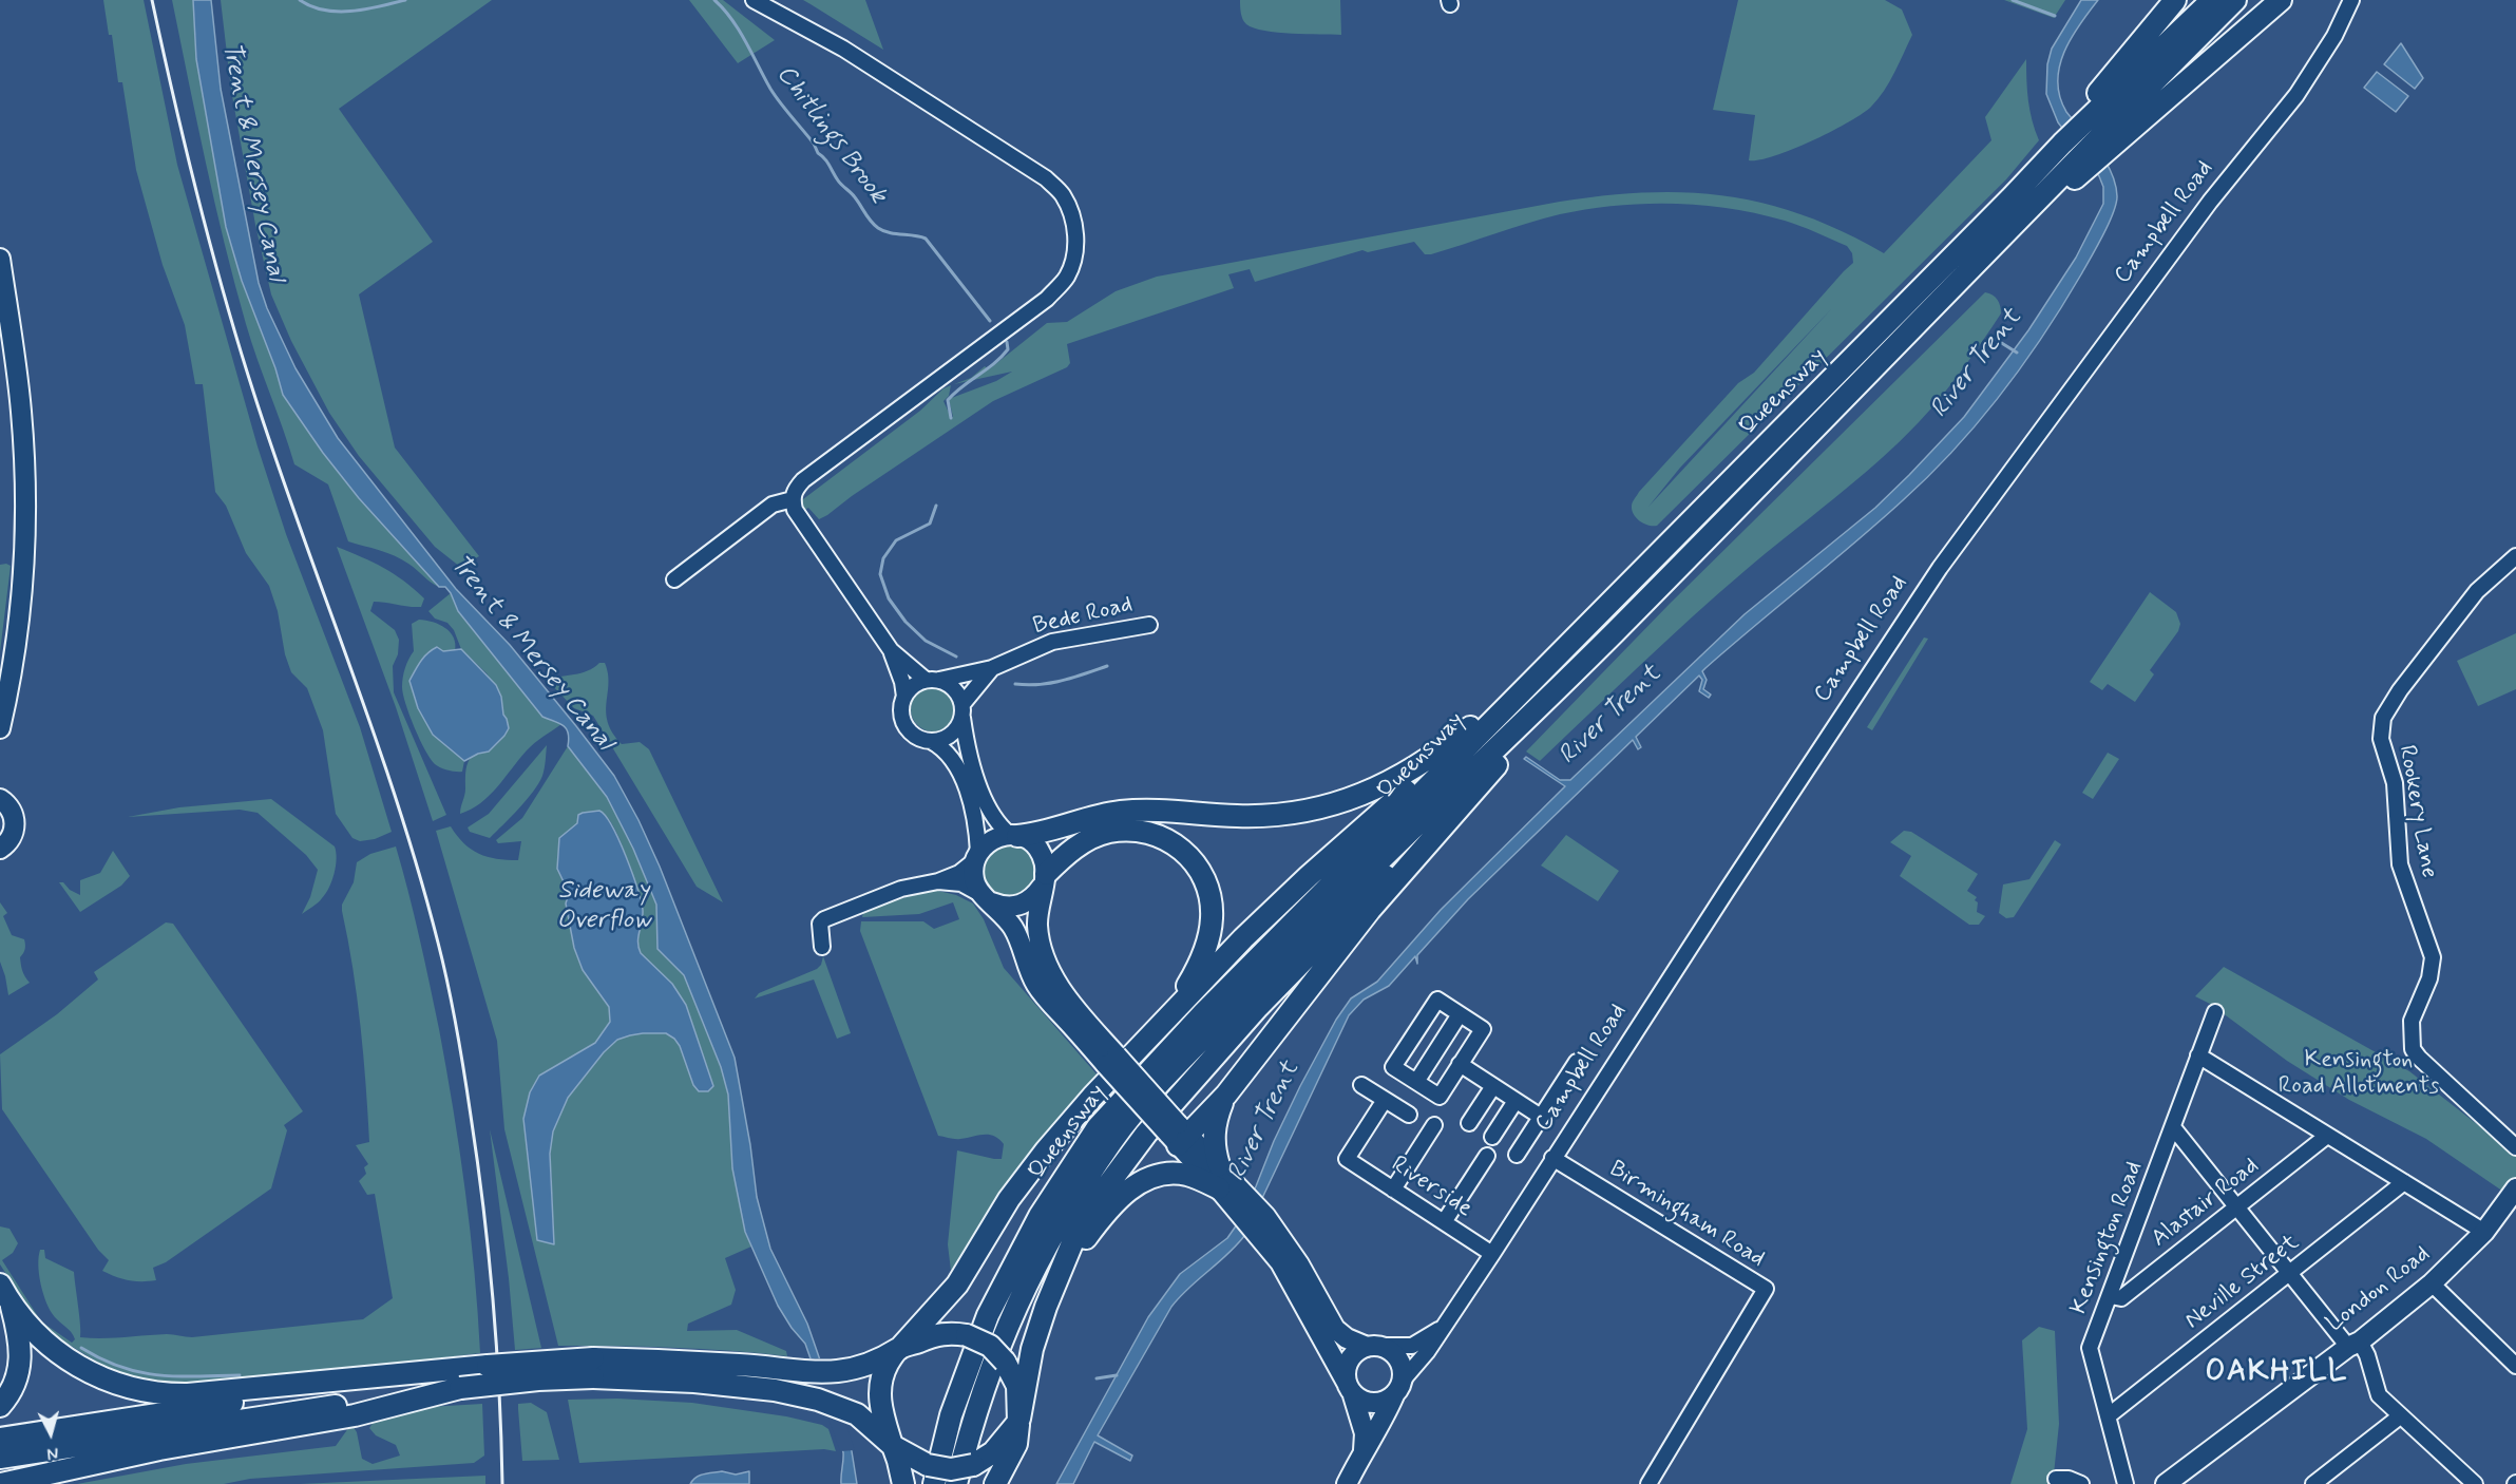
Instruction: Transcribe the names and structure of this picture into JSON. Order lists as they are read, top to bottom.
{
  "streets": {
    "highway": ["Queensway"],
    "main road": ["Campbell Road", "London Road"],
    "street": [
      "Bede Road",
      "Rookery Lane",
      "Riverside",
      "Alastair Road",
      "Birmingham Road",
      "Kensington Road",
      "Neville Street"
    ]
  },
  "crossings": [
    ["Campbell Road", "Riverside"],
    ["Campbell Road", "Birmingham Road"],
    ["Alastair Road", "Kensington Road"],
    ["Kensington Road", "Neville Street"]
  ],
  "districts": ["OAKHILL"],
  "water": [
    "Chitlings Brook",
    "Trent & Mersey Canal",
    "River Trent",
    "Sideway Overflow"
  ],
  "parks": ["Kensington Road Allotments"],
  "north": "bottom"
}
